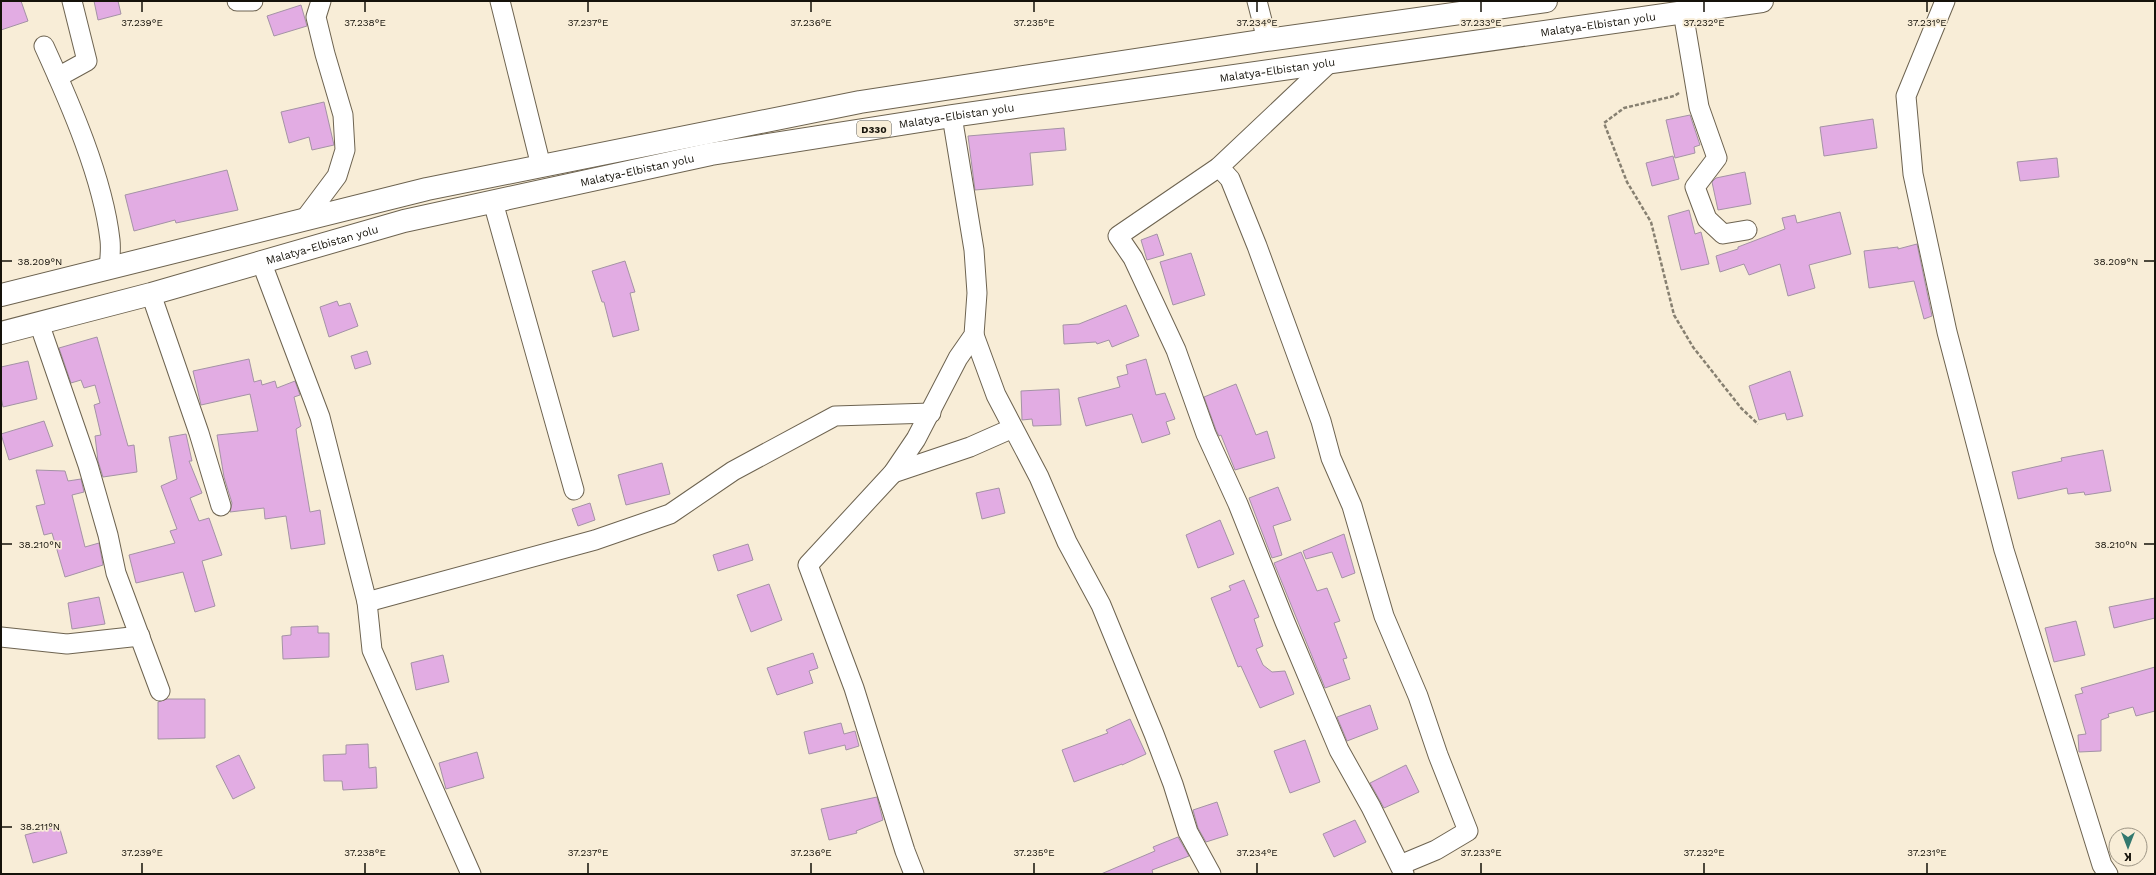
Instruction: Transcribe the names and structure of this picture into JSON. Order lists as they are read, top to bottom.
{
  "streets": {
    "main road": ["Malatya-Elbistan yolu", "D330"]
  },
  "north": "bottom",
  "coordinates": [
    "37.239°E",
    "37.238°E",
    "37.237°E",
    "37.236°E",
    "37.235°E",
    "37.234°E",
    "37.233°E",
    "37.232°E",
    "37.231°E",
    "38.209°N",
    "38.210°N",
    "38.211°N"
  ]
}
